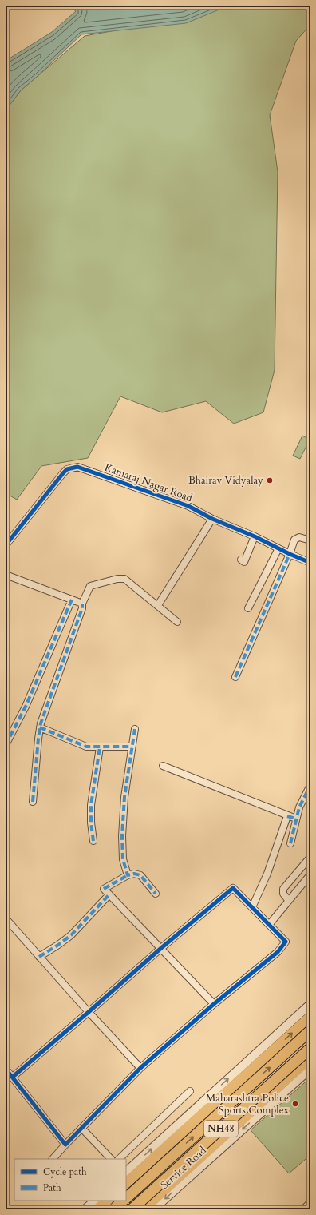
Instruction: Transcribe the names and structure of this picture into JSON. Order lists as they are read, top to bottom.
{
  "streets": {
    "highway": ["NH48"],
    "street": ["Kamaraj Nagar Road", "Service Road"]
  },
  "places": ["Bhairav Vidyalay", "Maharashtra Police Sports Complex"],
  "legend": ["Cycle path", "Path"]
}
